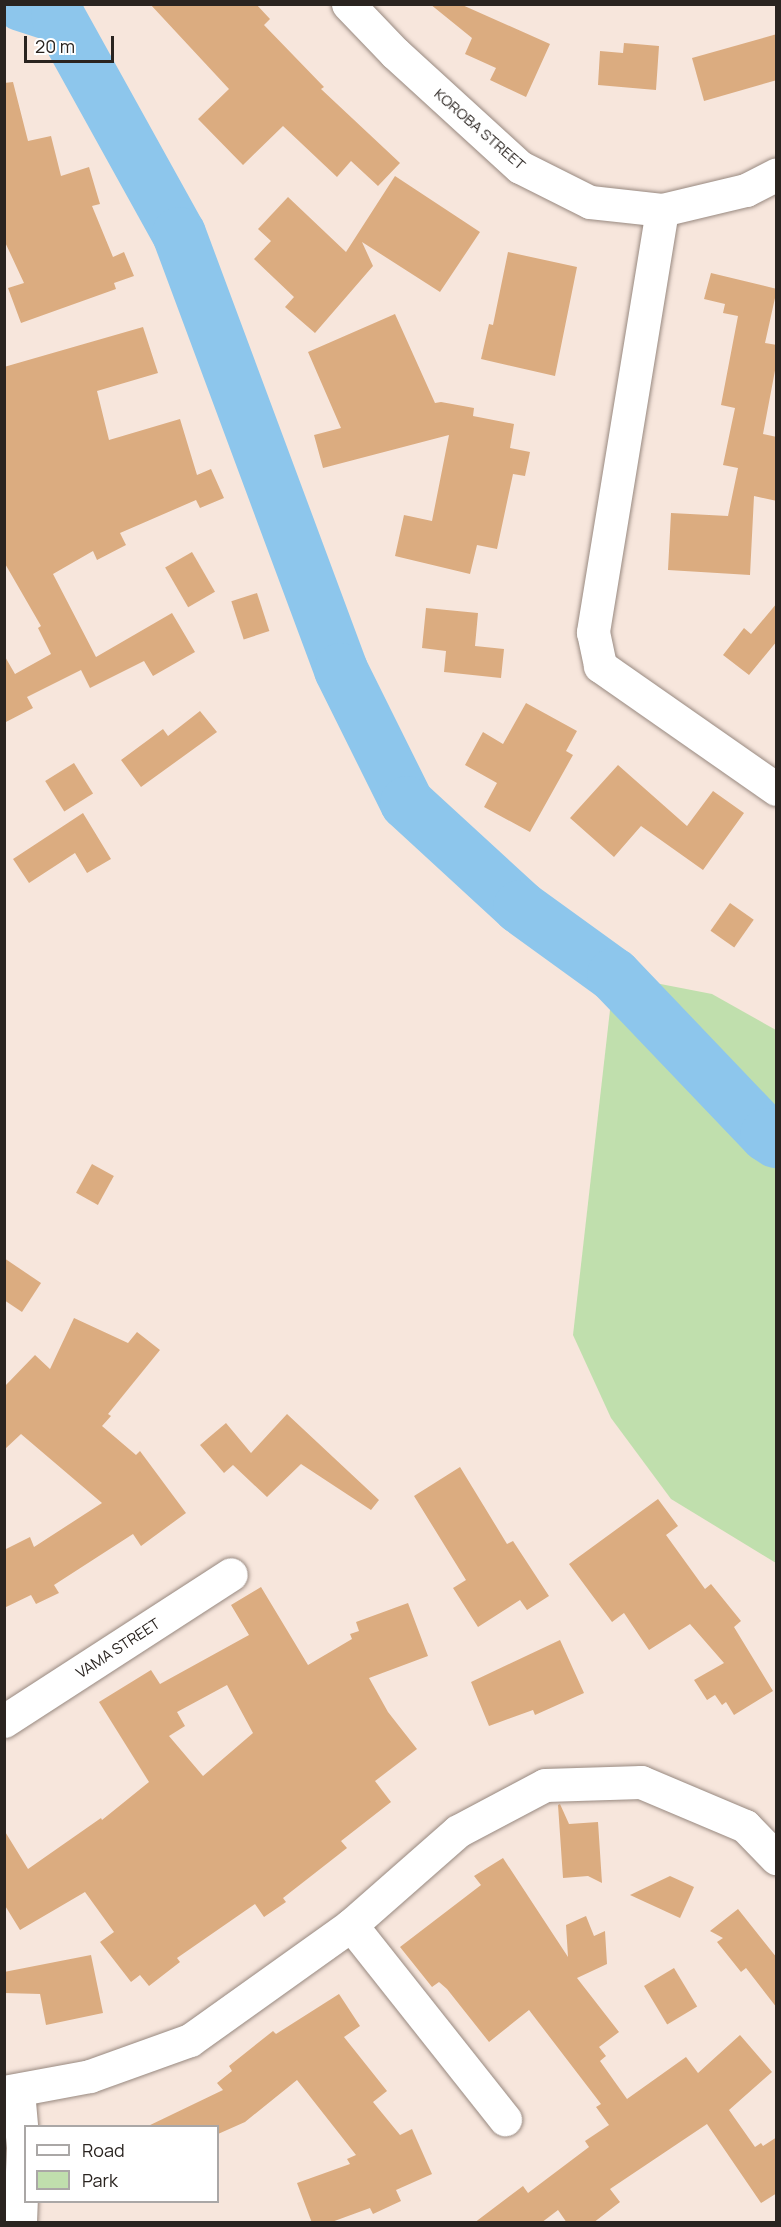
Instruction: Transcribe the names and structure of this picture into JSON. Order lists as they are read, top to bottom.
{
  "streets": {
    "street": ["KOROBA STREET", "VAMA STREET"]
  },
  "legend": ["Road", "Park"],
  "scale_bar": "20 m"
}
